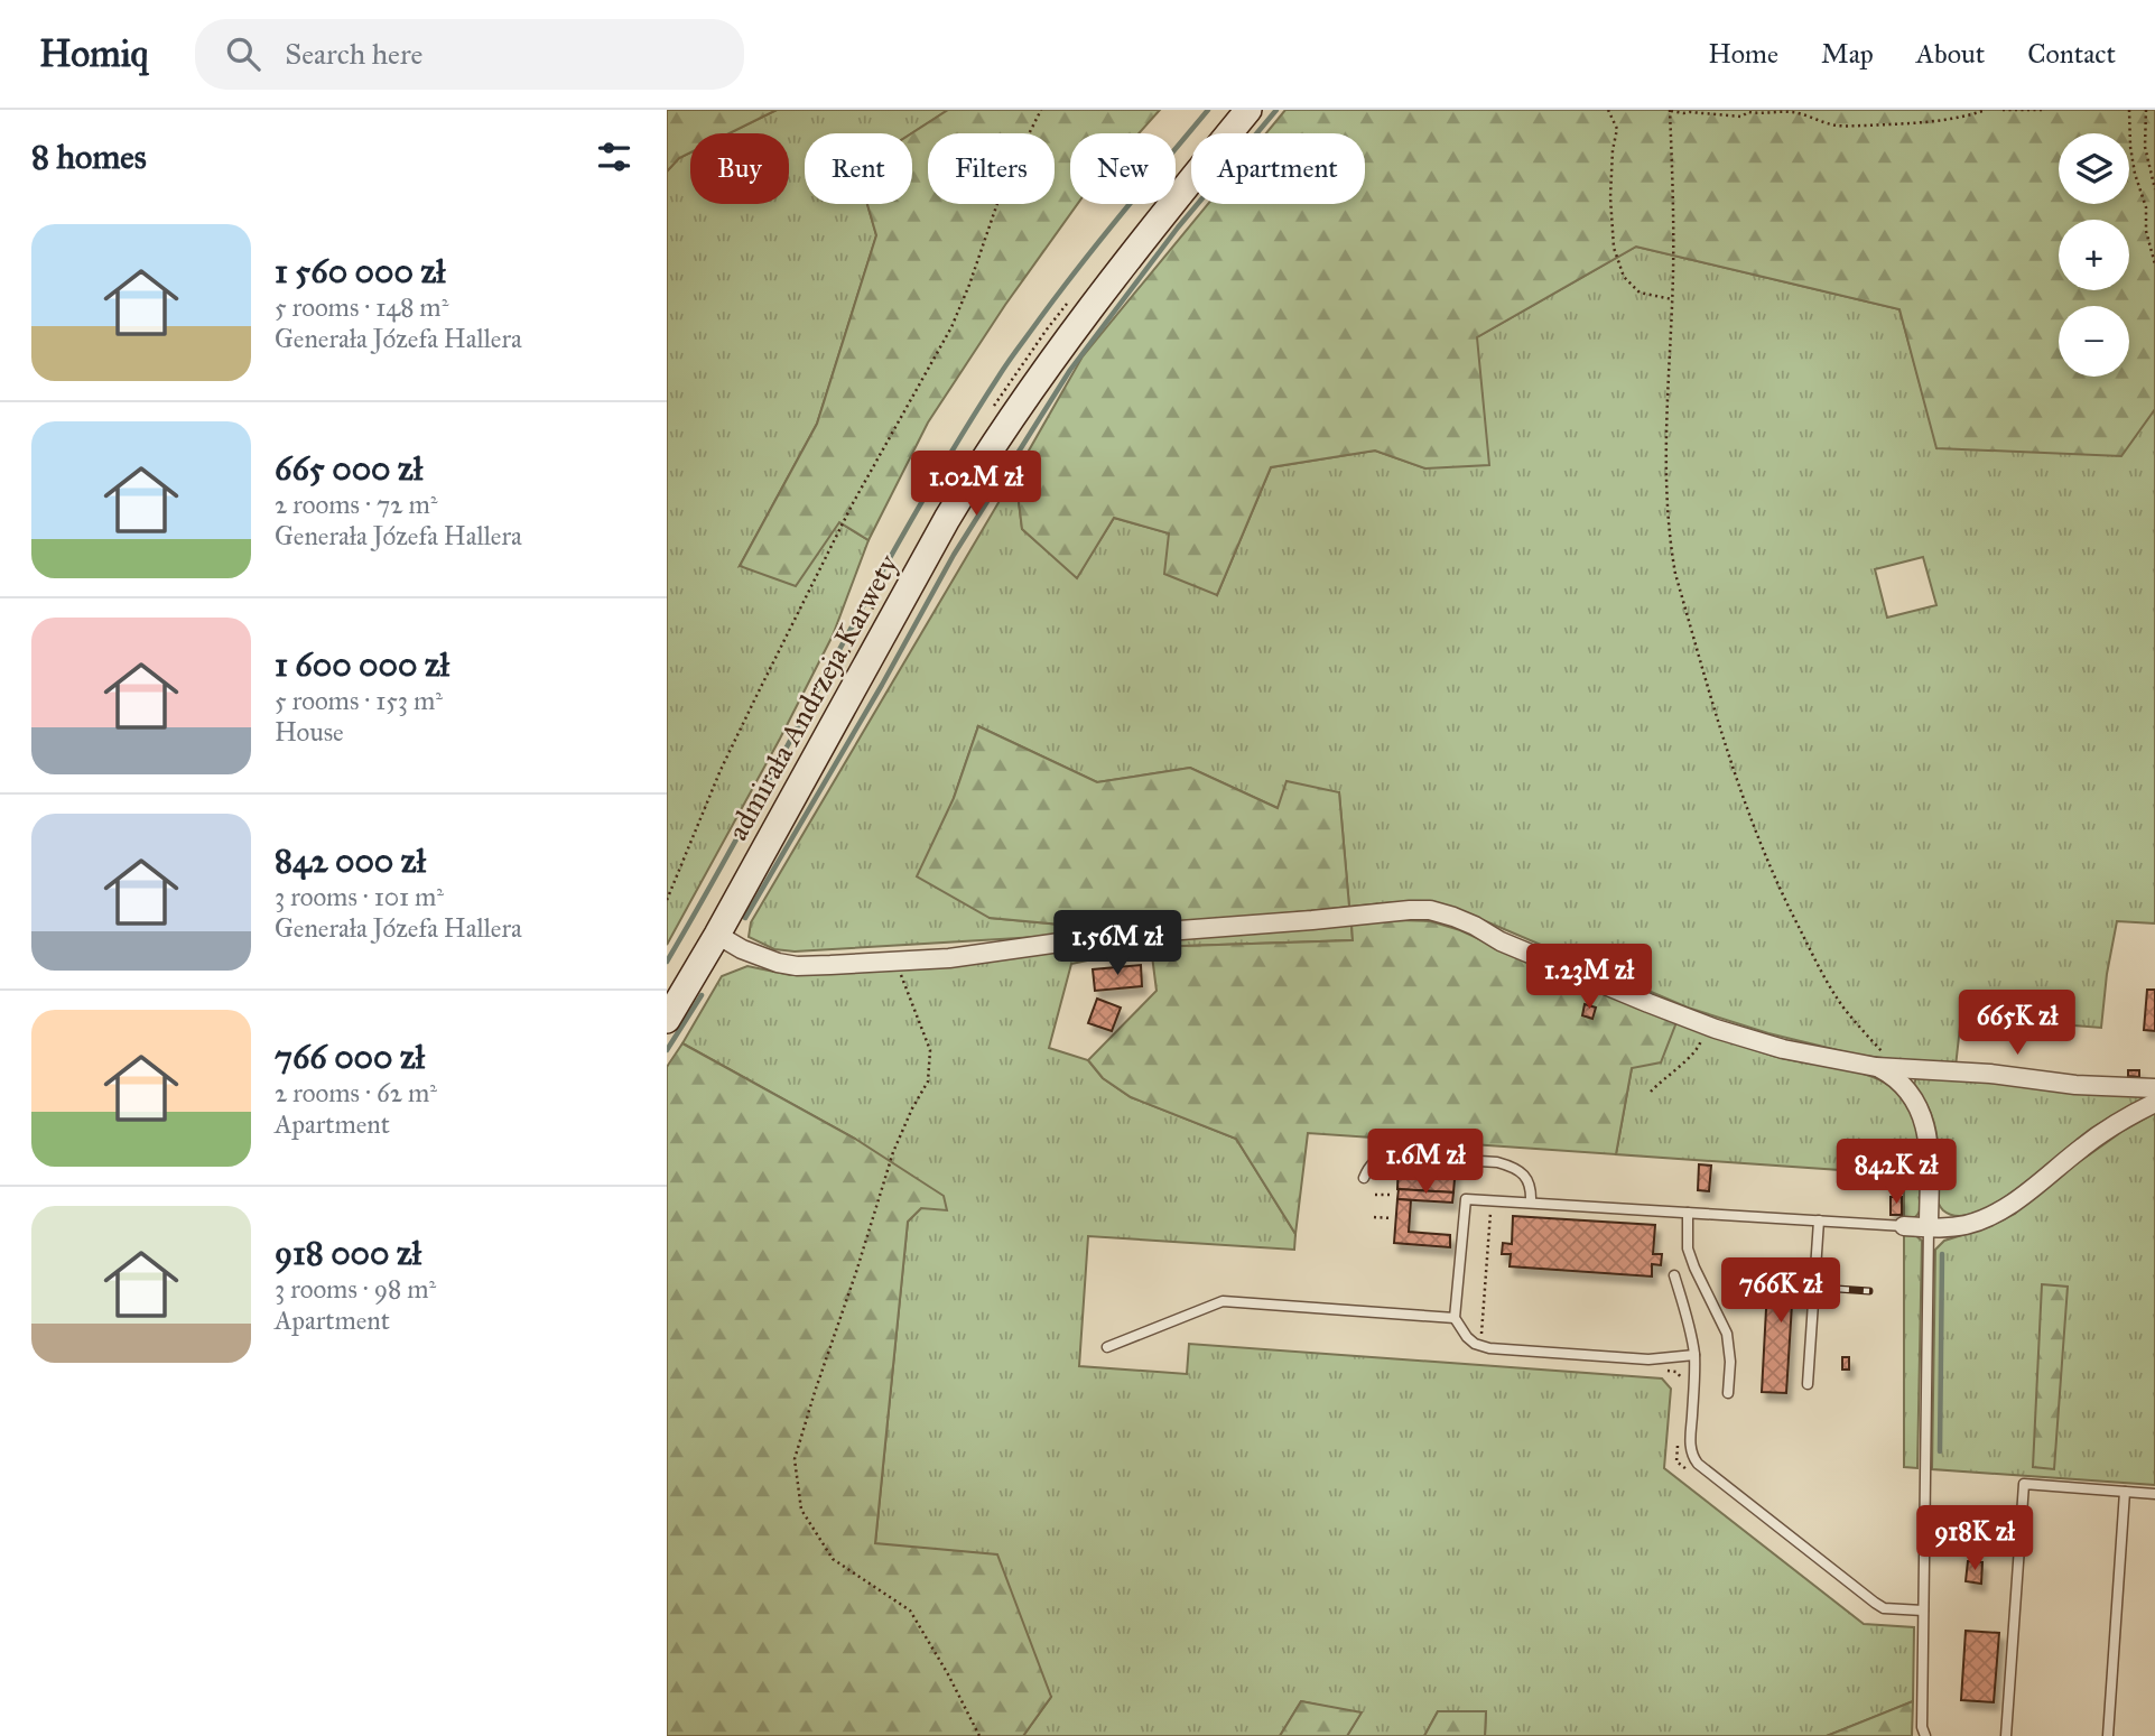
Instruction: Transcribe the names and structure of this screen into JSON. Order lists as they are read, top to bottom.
{
  "streets": {
    "main road": ["admirała Andrzeja Karwety"]
  },
  "page": {
    "header": "Homiq",
    "search": "Search here",
    "nav": [
      "Home",
      "Map",
      "About",
      "Contact"
    ],
    "heading": "8 homes",
    "map_buttons": ["+", "−"],
    "chip": [
      "Buy",
      "Rent",
      "Filters",
      "New",
      "Apartment"
    ],
    "list": [
      {
        "name": "1 560 000 zł",
        "note": "5 rooms · 148 m² · Generała Józefa Hallera"
      },
      {
        "name": "665 000 zł",
        "note": "2 rooms · 72 m² · Generała Józefa Hallera"
      },
      {
        "name": "1 600 000 zł",
        "note": "5 rooms · 153 m² · House"
      },
      {
        "name": "842 000 zł",
        "note": "3 rooms · 101 m² · Generała Józefa Hallera"
      },
      {
        "name": "766 000 zł",
        "note": "2 rooms · 62 m² · Apartment"
      },
      {
        "name": "918 000 zł",
        "note": "3 rooms · 98 m² · Apartment"
      }
    ],
    "price": [
      "1.02M zł",
      "1.56M zł",
      "1.23M zł",
      "665K zł",
      "1.6M zł",
      "842K zł",
      "766K zł",
      "918K zł"
    ]
  }
}
